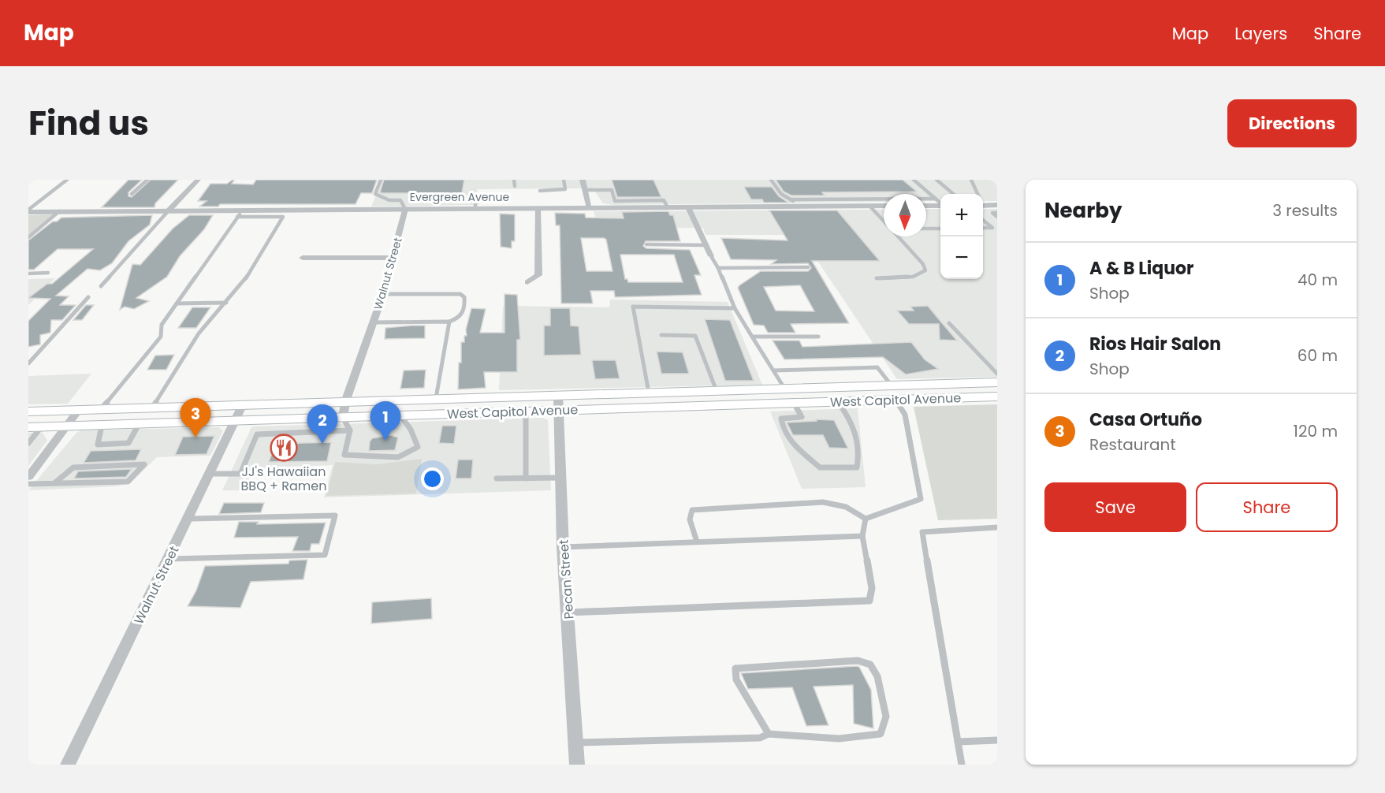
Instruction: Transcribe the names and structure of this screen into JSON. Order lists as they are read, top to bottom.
{
  "streets": {
    "main road": ["West Capitol Avenue"],
    "street": ["Evergreen Avenue", "Walnut Street", "Pecan Street"]
  },
  "crossings": [
    ["Evergreen Avenue", "Walnut Street"],
    ["Walnut Street", "West Capitol Avenue"],
    ["West Capitol Avenue", "Pecan Street"]
  ],
  "places": {
    "restaurant": ["JJ's Hawaiian BBQ + Ramen"]
  },
  "north": "bottom",
  "page": {
    "header": "Map",
    "nav": ["Map", "Layers", "Share"],
    "title": "Find us",
    "buttons": [
      "Directions",
      ["Save", "Share"]
    ],
    "heading": ["Nearby", "3 results"],
    "map_buttons": ["+", "−"],
    "list": [
      {
        "mark": "1",
        "name": "A & B Liquor",
        "note": "Shop",
        "value": "40 m"
      },
      {
        "mark": "2",
        "name": "Rios Hair Salon",
        "note": "Shop",
        "value": "60 m"
      },
      {
        "mark": "3",
        "name": "Casa Ortuño",
        "note": "Restaurant",
        "value": "120 m"
      }
    ],
    "pins": ["3", "1", "2"]
  }
}
